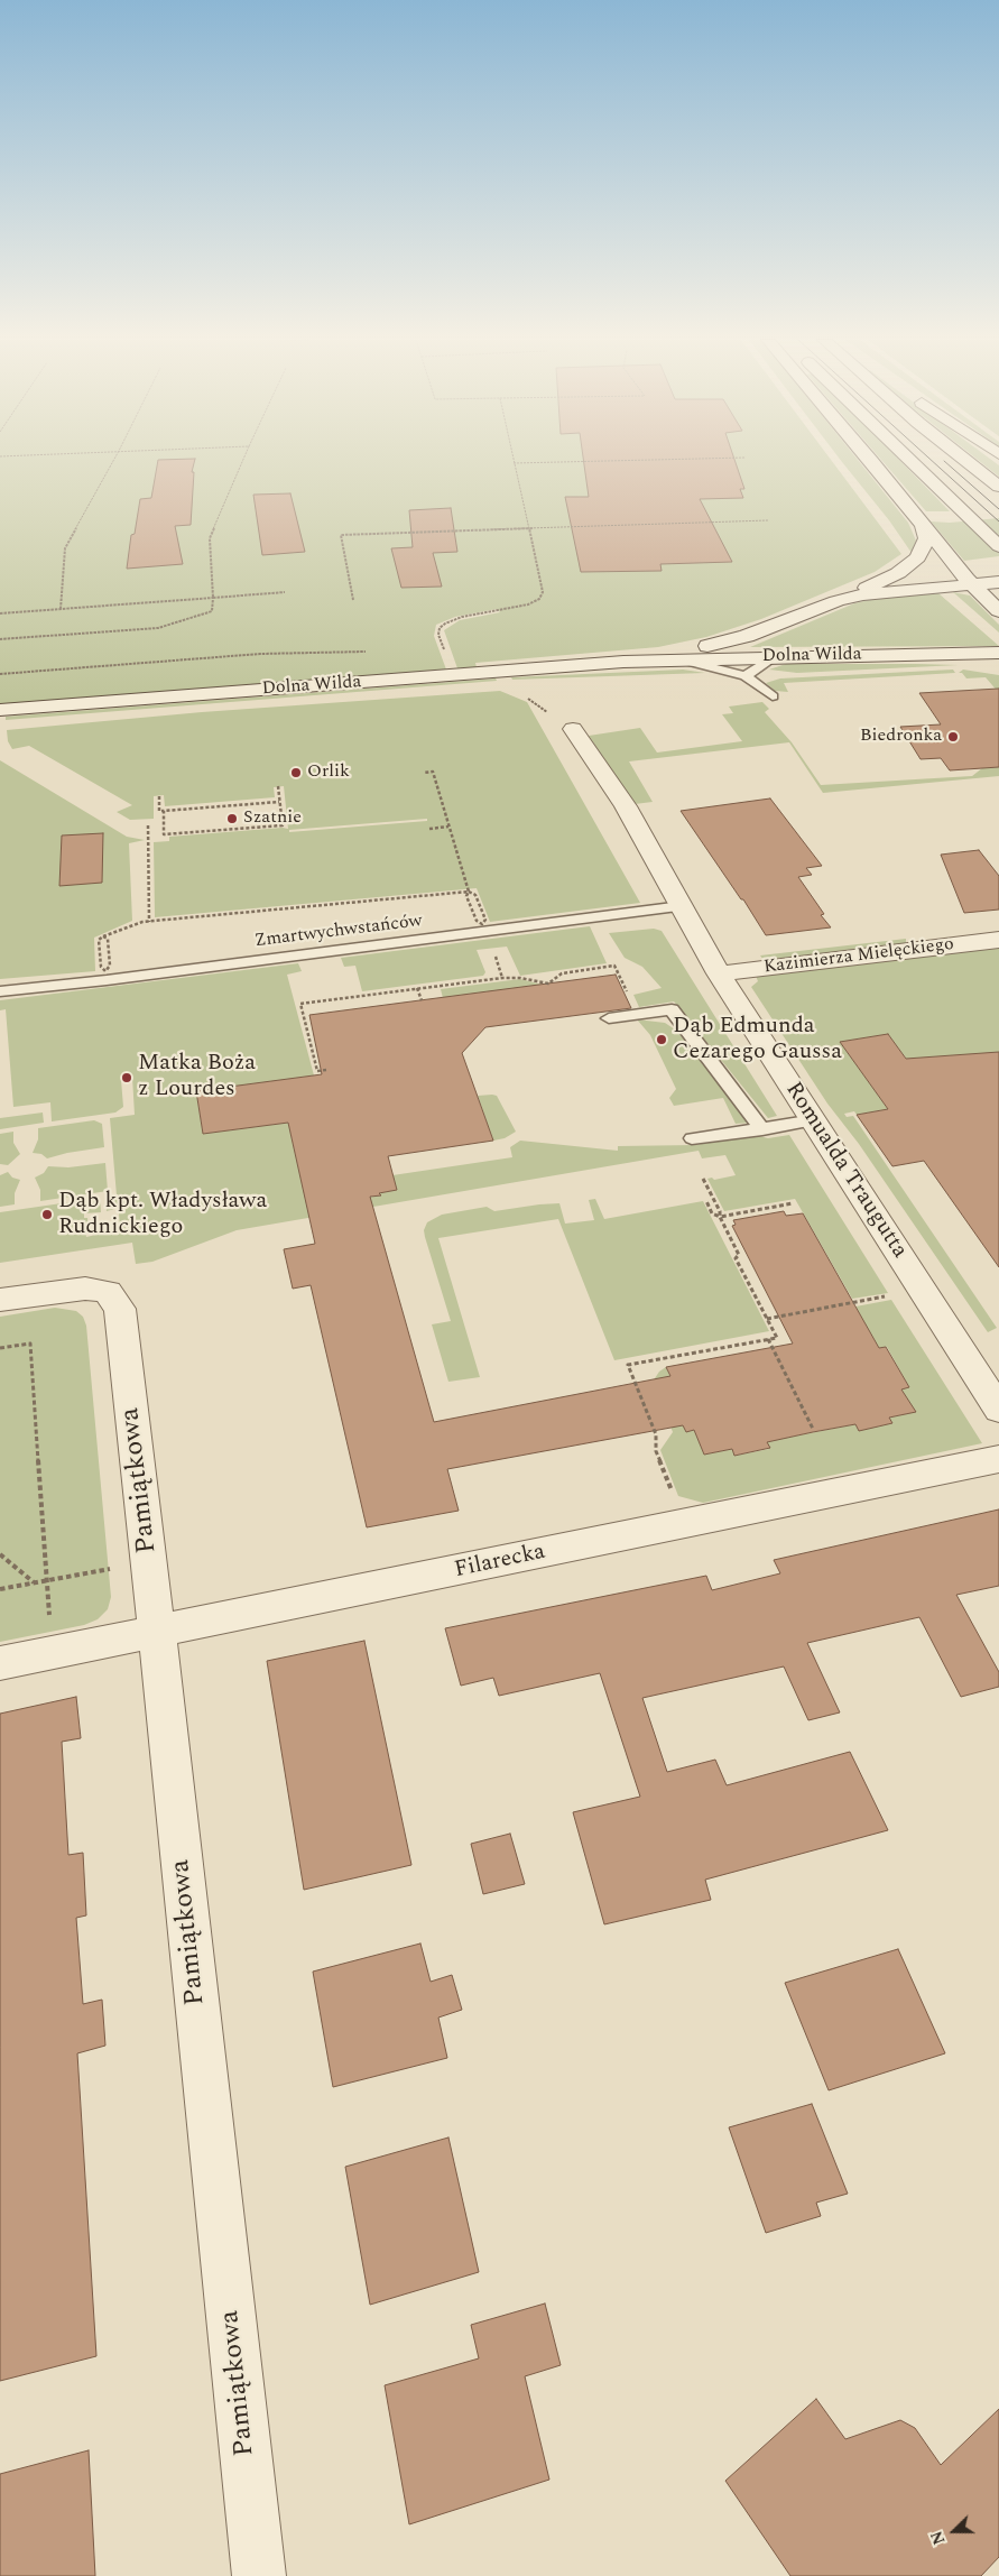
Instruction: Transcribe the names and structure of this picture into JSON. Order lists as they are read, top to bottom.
{
  "streets": {
    "street": [
      "Dolna Wilda",
      "Kazimierza Mielęckiego",
      "Romualda Traugutta",
      "Pamiątkowa",
      "Filarecka"
    ],
    "lane": ["Zmartwychwstańców"]
  },
  "crossings": [
    ["Zmartwychwstańców", "Romualda Traugutta"],
    ["Kazimierza Mielęckiego", "Romualda Traugutta"],
    ["Pamiątkowa", "Filarecka"]
  ],
  "places": [
    "Biedronka",
    "Orlik",
    "Szatnie",
    "Dąb Edmunda Cezarego Gaussa",
    "Matka Boża z Lourdes",
    "Dąb kpt. Władysława Rudnickiego"
  ],
  "north": "left"
}
